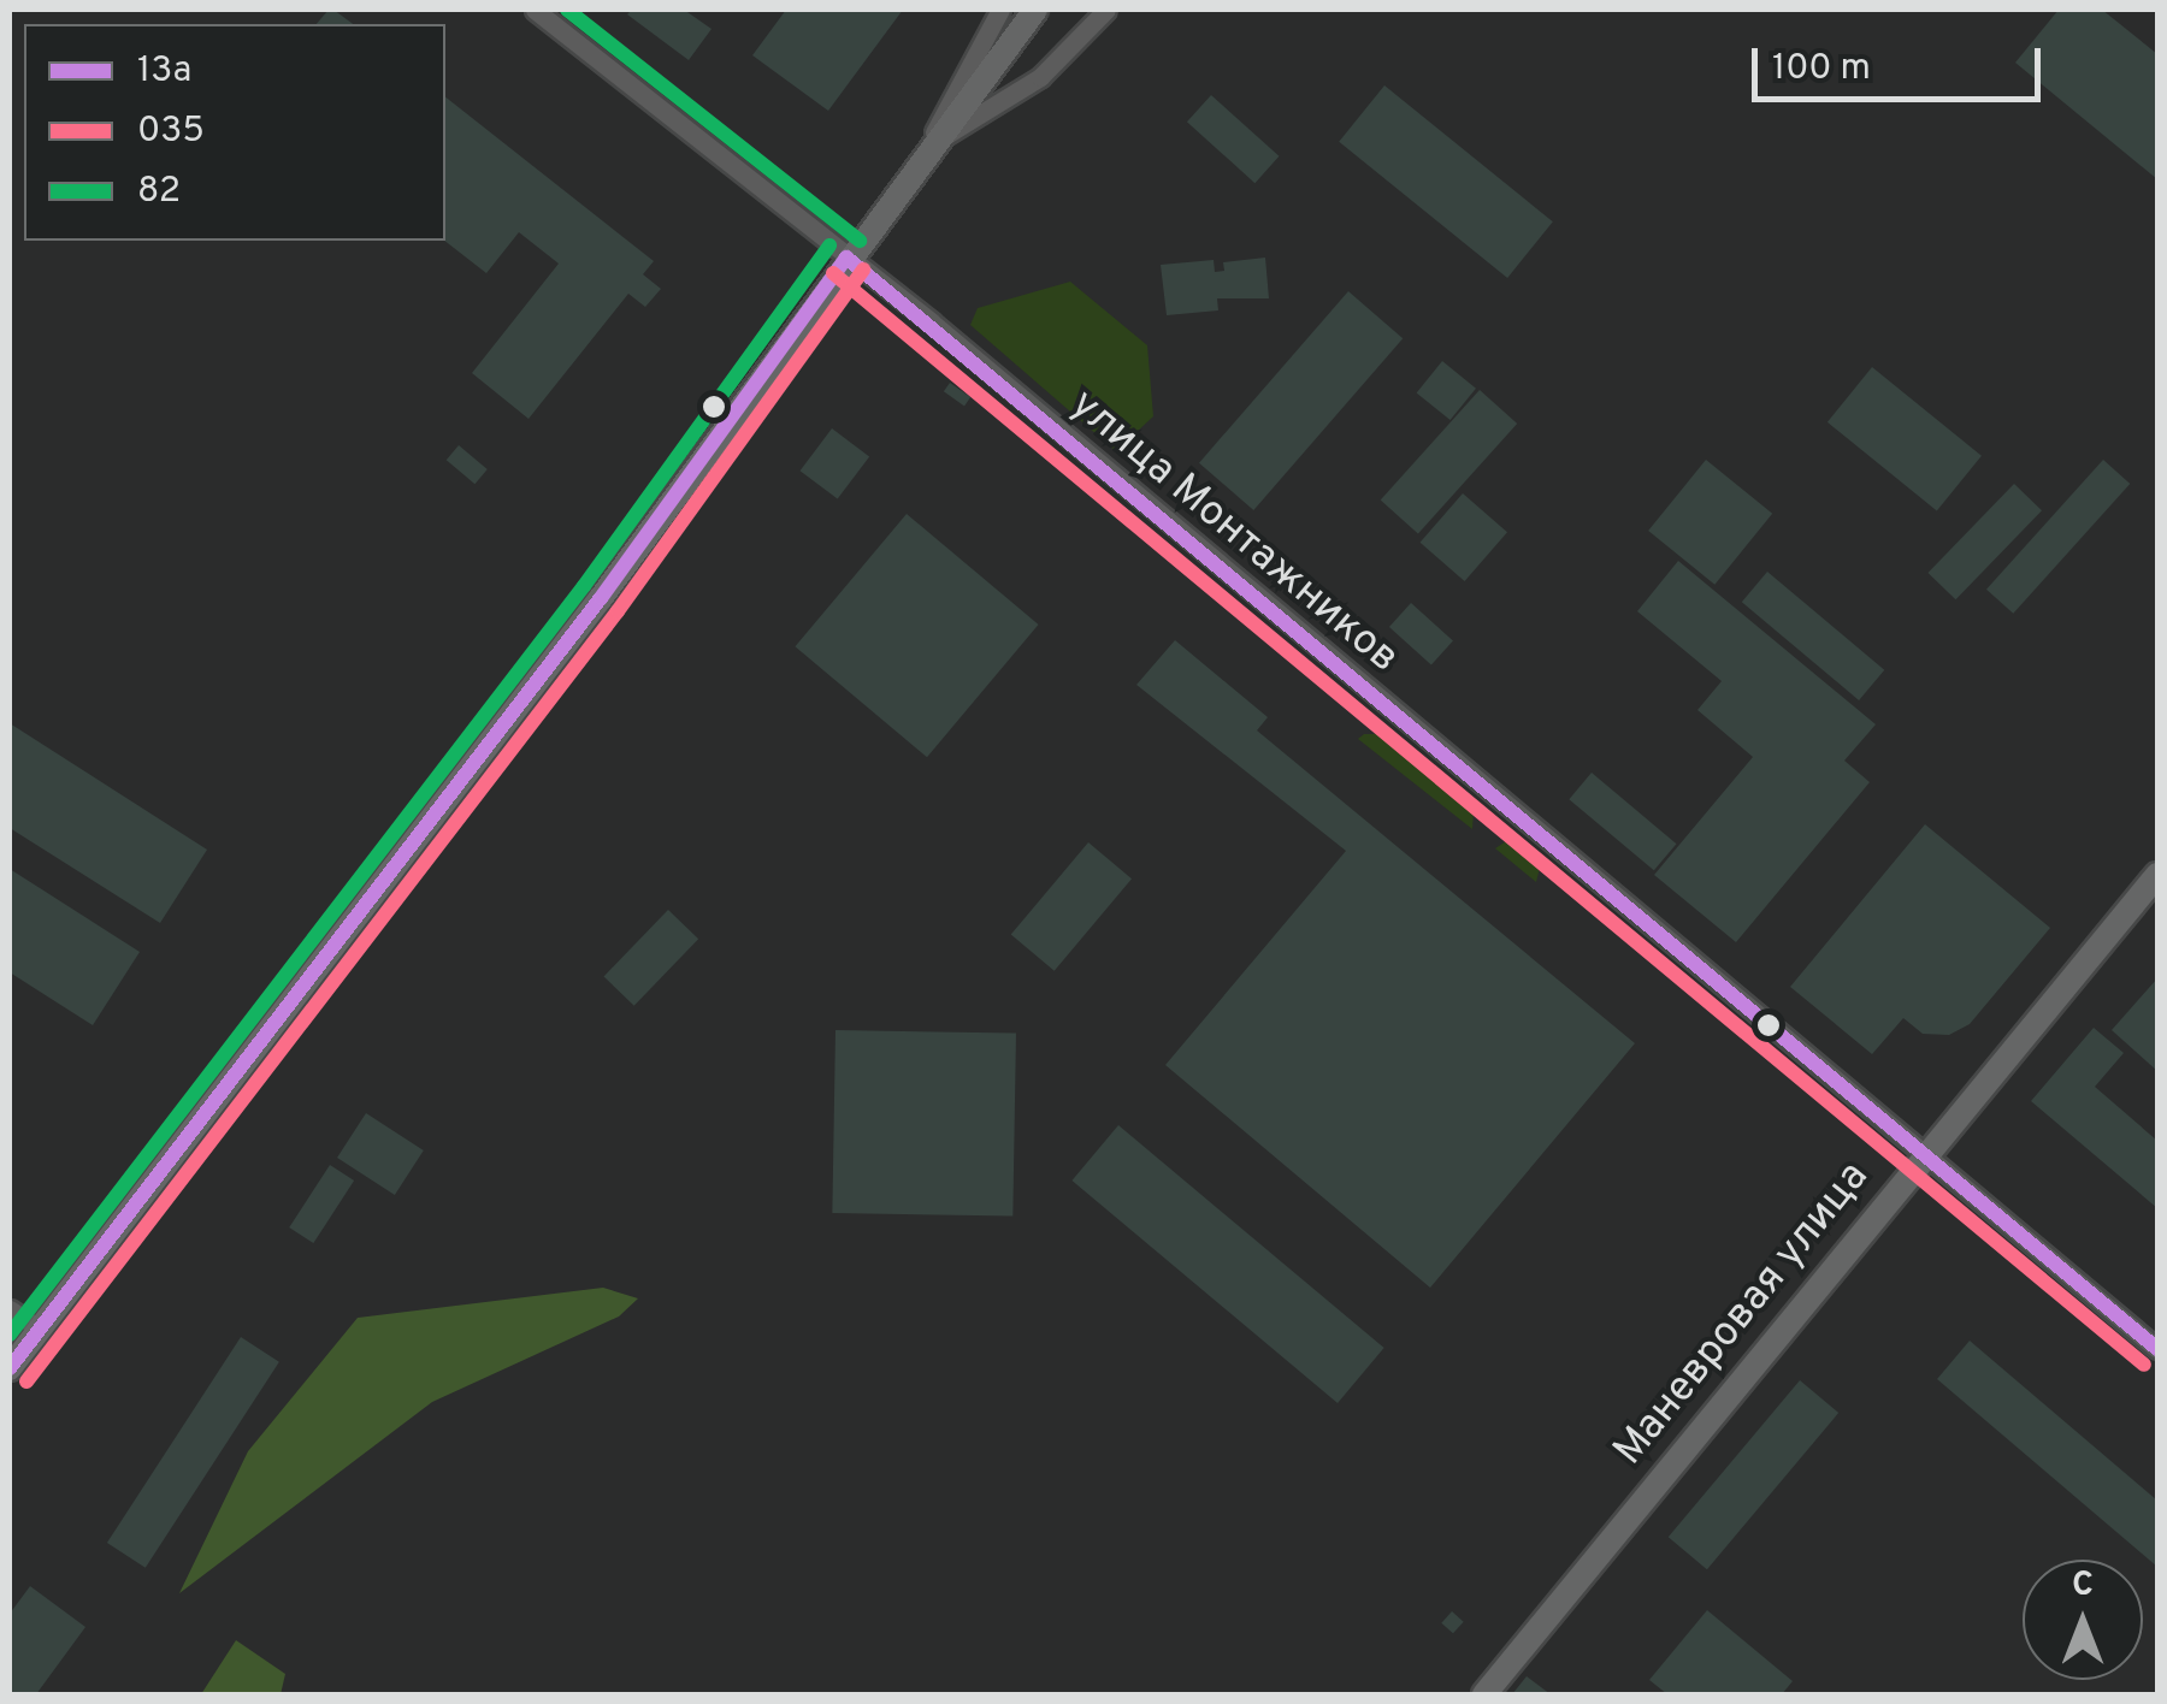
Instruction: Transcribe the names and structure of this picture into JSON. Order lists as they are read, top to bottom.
{
  "streets": {
    "main road": ["Маневровая улица"],
    "street": ["улица Монтажников"]
  },
  "crossings": [
    ["улица Монтажников", "Маневровая улица"]
  ],
  "lines": ["transit line 82", "transit line 13а", "transit line 035"],
  "legend": ["13а", "035", "82"],
  "scale_bar": "100 m",
  "north": "top"
}
